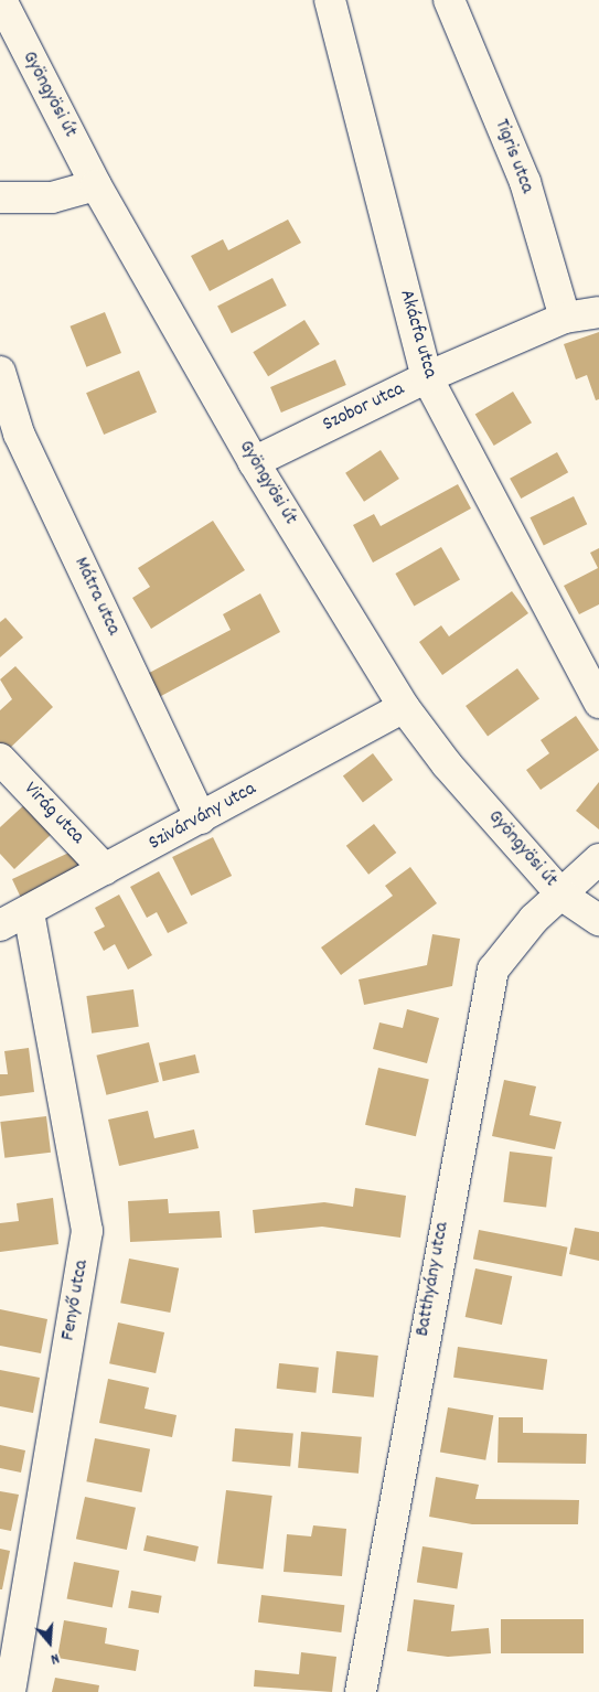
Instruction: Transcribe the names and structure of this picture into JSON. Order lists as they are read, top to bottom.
{
  "streets": {
    "street": [
      "Gyöngyösi út",
      "Tigris utca",
      "Akácfa utca",
      "Szobor utca",
      "Mátra utca",
      "Virág utca",
      "Szivárvány utca",
      "Batthyány utca",
      "Fenyő utca"
    ]
  },
  "crossings": [
    ["Gyöngyösi út", "Szobor utca"],
    ["Gyöngyösi út", "Szivárvány utca"],
    ["Gyöngyösi út", "Batthyány utca"],
    ["Tigris utca", "Szobor utca"],
    ["Akácfa utca", "Szobor utca"],
    ["Mátra utca", "Szivárvány utca"],
    ["Virág utca", "Szivárvány utca"],
    ["Szivárvány utca", "Fenyő utca"]
  ],
  "north": "bottom"
}
